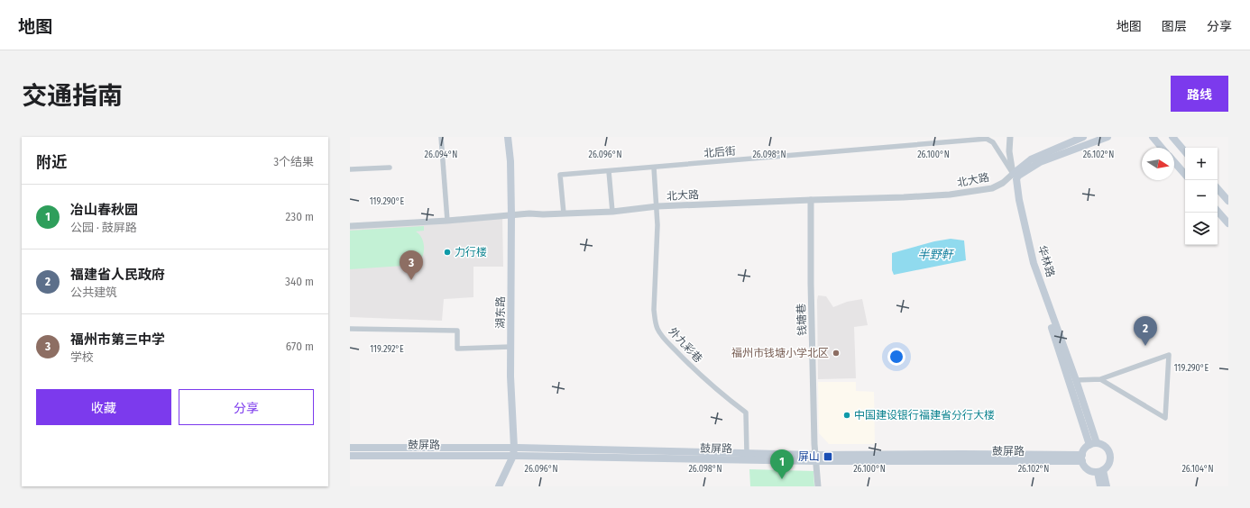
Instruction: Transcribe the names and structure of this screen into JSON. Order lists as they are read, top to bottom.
{
  "streets": {
    "main road": ["华林路", "湖东路", "鼓屏路"],
    "street": [
      "北后街",
      "北大路",
      "钱塘巷",
      "外九彩巷"
    ]
  },
  "crossings": [
    ["北后街", "北大路"],
    ["北后街", "华林路"],
    ["北后街", "外九彩巷"],
    ["北大路", "华林路"],
    ["北大路", "湖东路"],
    ["北大路", "钱塘巷"],
    ["北大路", "外九彩巷"],
    ["华林路", "鼓屏路"],
    ["湖东路", "鼓屏路"],
    ["钱塘巷", "鼓屏路"],
    ["外九彩巷", "鼓屏路"]
  ],
  "water": ["半野軒"],
  "places": {
    "other": ["力行楼", "福州市钱塘小学北区", "中国建设银行福建省分行大楼"],
    "transit": ["屏山"]
  },
  "north": "right",
  "page": {
    "header": "地图",
    "nav": ["地图", "图层", "分享"],
    "title": "交通指南",
    "buttons": [
      "路线",
      ["收藏", "分享"]
    ],
    "heading": ["附近", "3个结果"],
    "map_buttons": ["+", "−"],
    "list": [
      {
        "mark": "1",
        "name": "冶山春秋园",
        "note": "公园 · 鼓屏路",
        "value": "230 m"
      },
      {
        "mark": "2",
        "name": "福建省人民政府",
        "note": "公共建筑",
        "value": "340 m"
      },
      {
        "mark": "3",
        "name": "福州市第三中学",
        "note": "学校",
        "value": "670 m"
      }
    ],
    "pins": ["3", "2", "1"]
  },
  "coordinates": [
    "26.094°N",
    "26.096°N",
    "26.098°N",
    "26.100°N",
    "26.102°N",
    "119.290°E",
    "119.292°E",
    "26.104°N"
  ]
}
